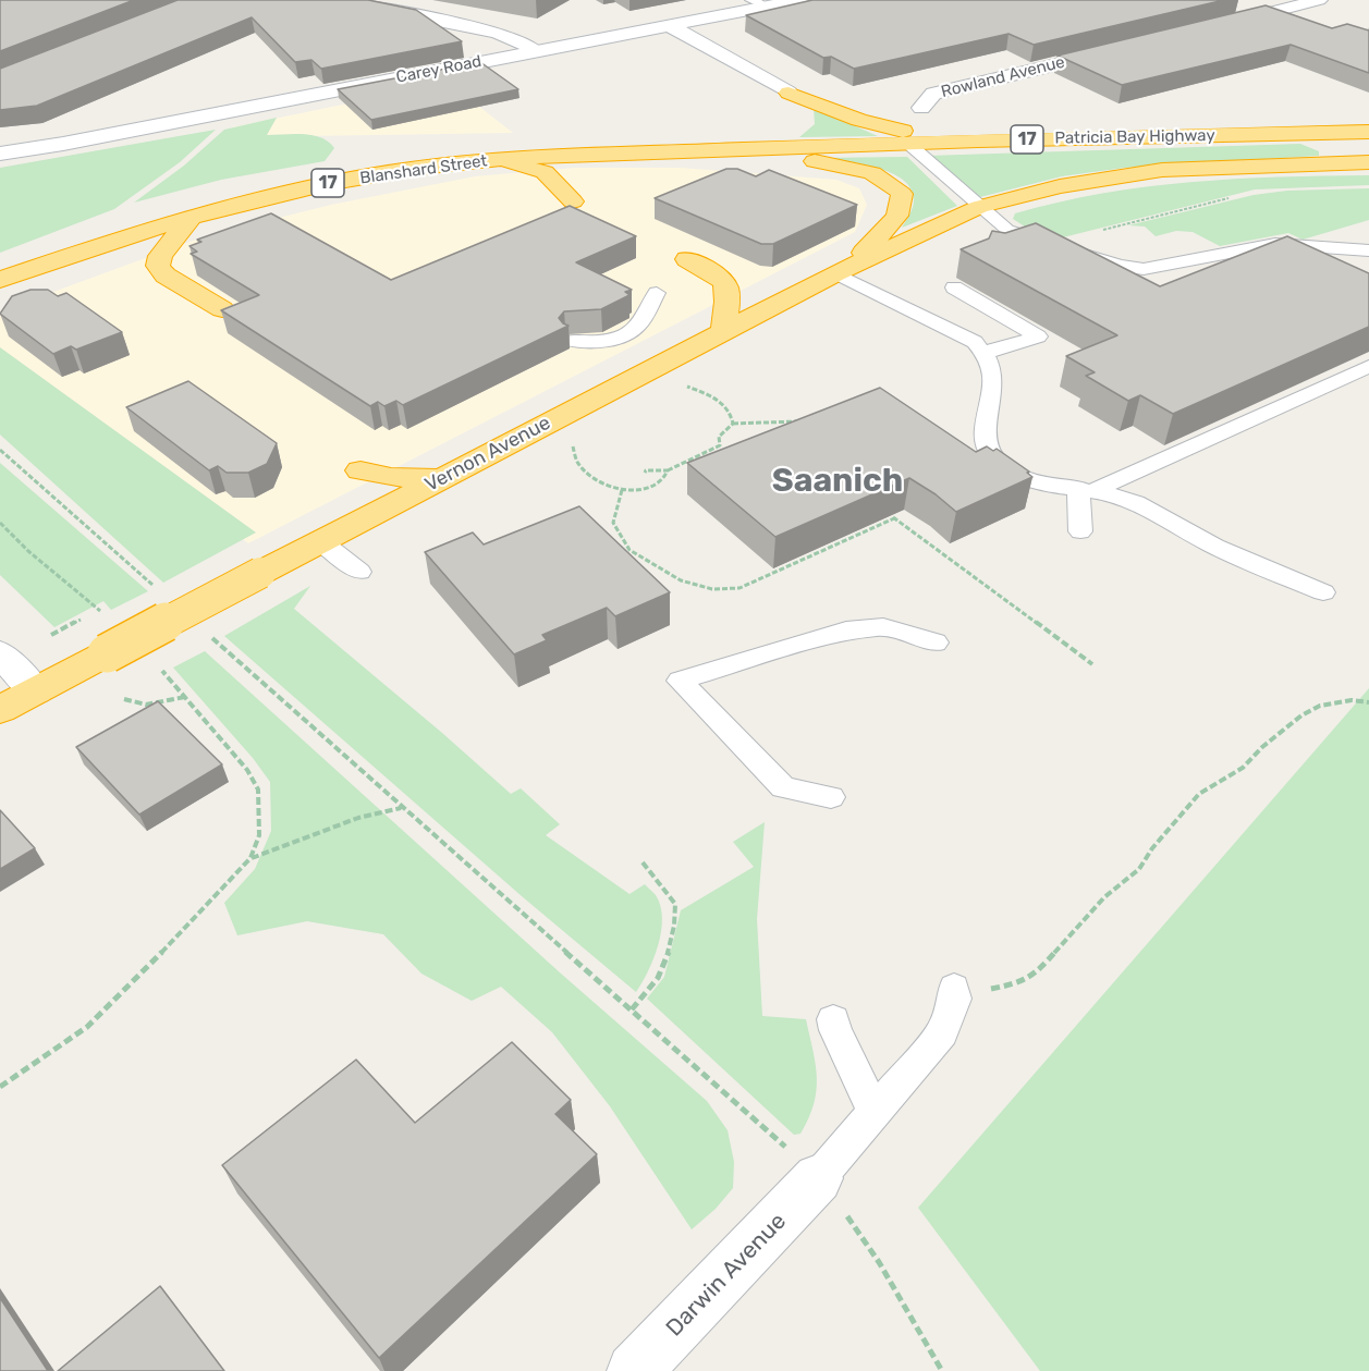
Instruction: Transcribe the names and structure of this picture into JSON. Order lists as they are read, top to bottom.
{
  "streets": {
    "highway": [
      "Patricia Bay Highway",
      "17",
      "Blanshard Street",
      "Vernon Avenue"
    ],
    "street": ["Carey Road", "Rowland Avenue", "Darwin Avenue"]
  },
  "crossings": [
    ["Patricia Bay Highway", "Blanshard Street"],
    ["Patricia Bay Highway", "Vernon Avenue"]
  ],
  "districts": ["Saanich"]
}
